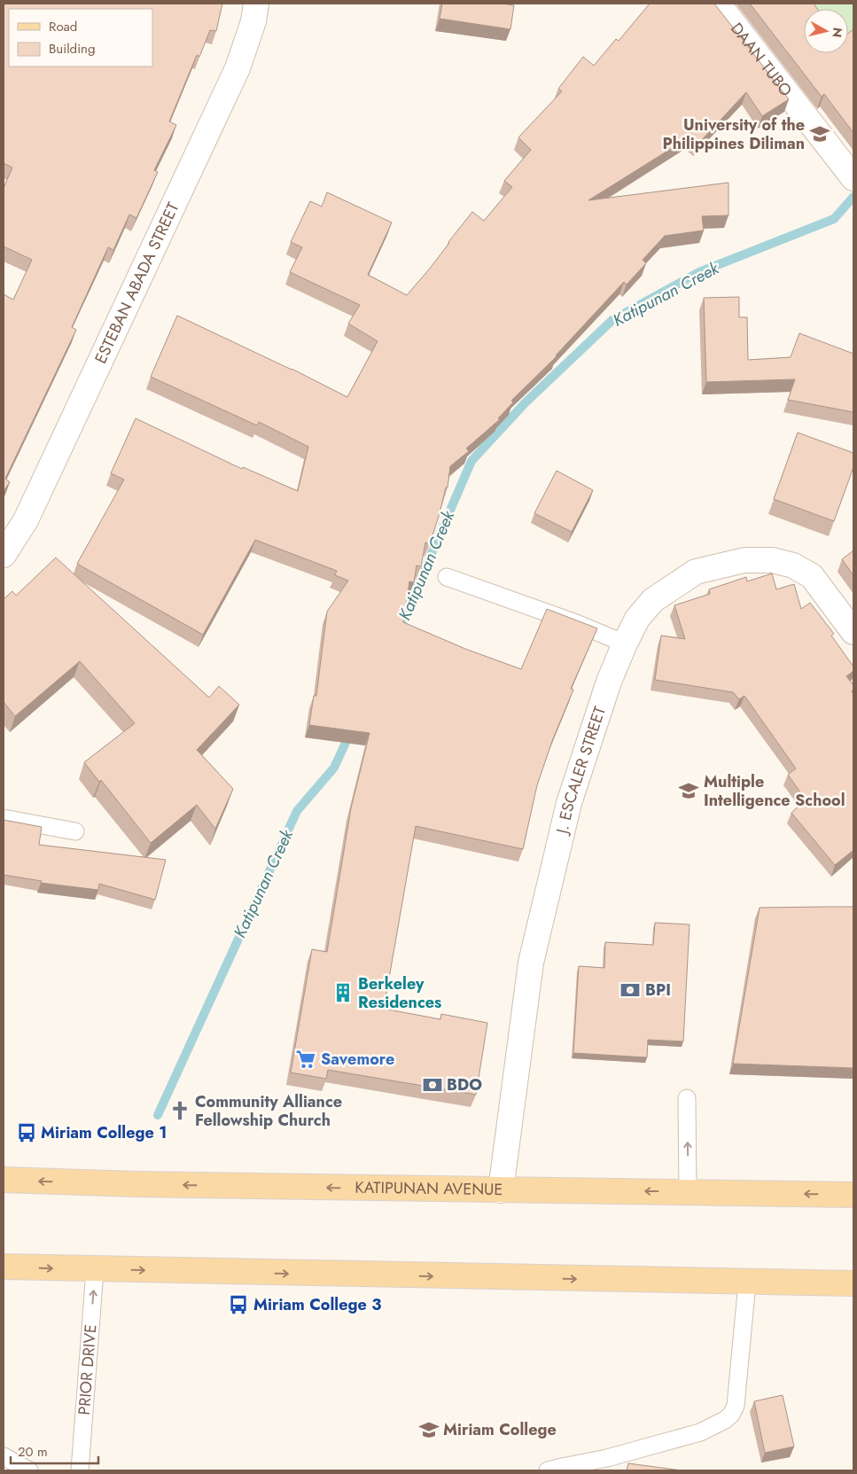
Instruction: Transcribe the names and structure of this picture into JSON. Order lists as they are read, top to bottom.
{
  "streets": {
    "main road": ["KATIPUNAN AVENUE"],
    "street": ["DAAN TUBO", "ESTEBAN ABADA STREET", "J. ESCALER STREET"],
    "lane": ["PRIOR DRIVE"]
  },
  "crossings": [
    ["J. ESCALER STREET", "KATIPUNAN AVENUE"]
  ],
  "one_way": ["PRIOR DRIVE"],
  "water": ["Katipunan Creek"],
  "places": {
    "school or university": ["University of the Philippines Diliman", "Multiple Intelligence School", "Miriam College"],
    "bank": ["BPI", "BDO"],
    "building": ["Berkeley Residences"],
    "supermarket": ["Savemore"],
    "church": ["Community Alliance Fellowship Church"],
    "bus stop": ["Miriam College 1", "Miriam College 3"]
  },
  "legend": ["Road", "Building"],
  "scale_bar": "20 m",
  "north": "right"
}
